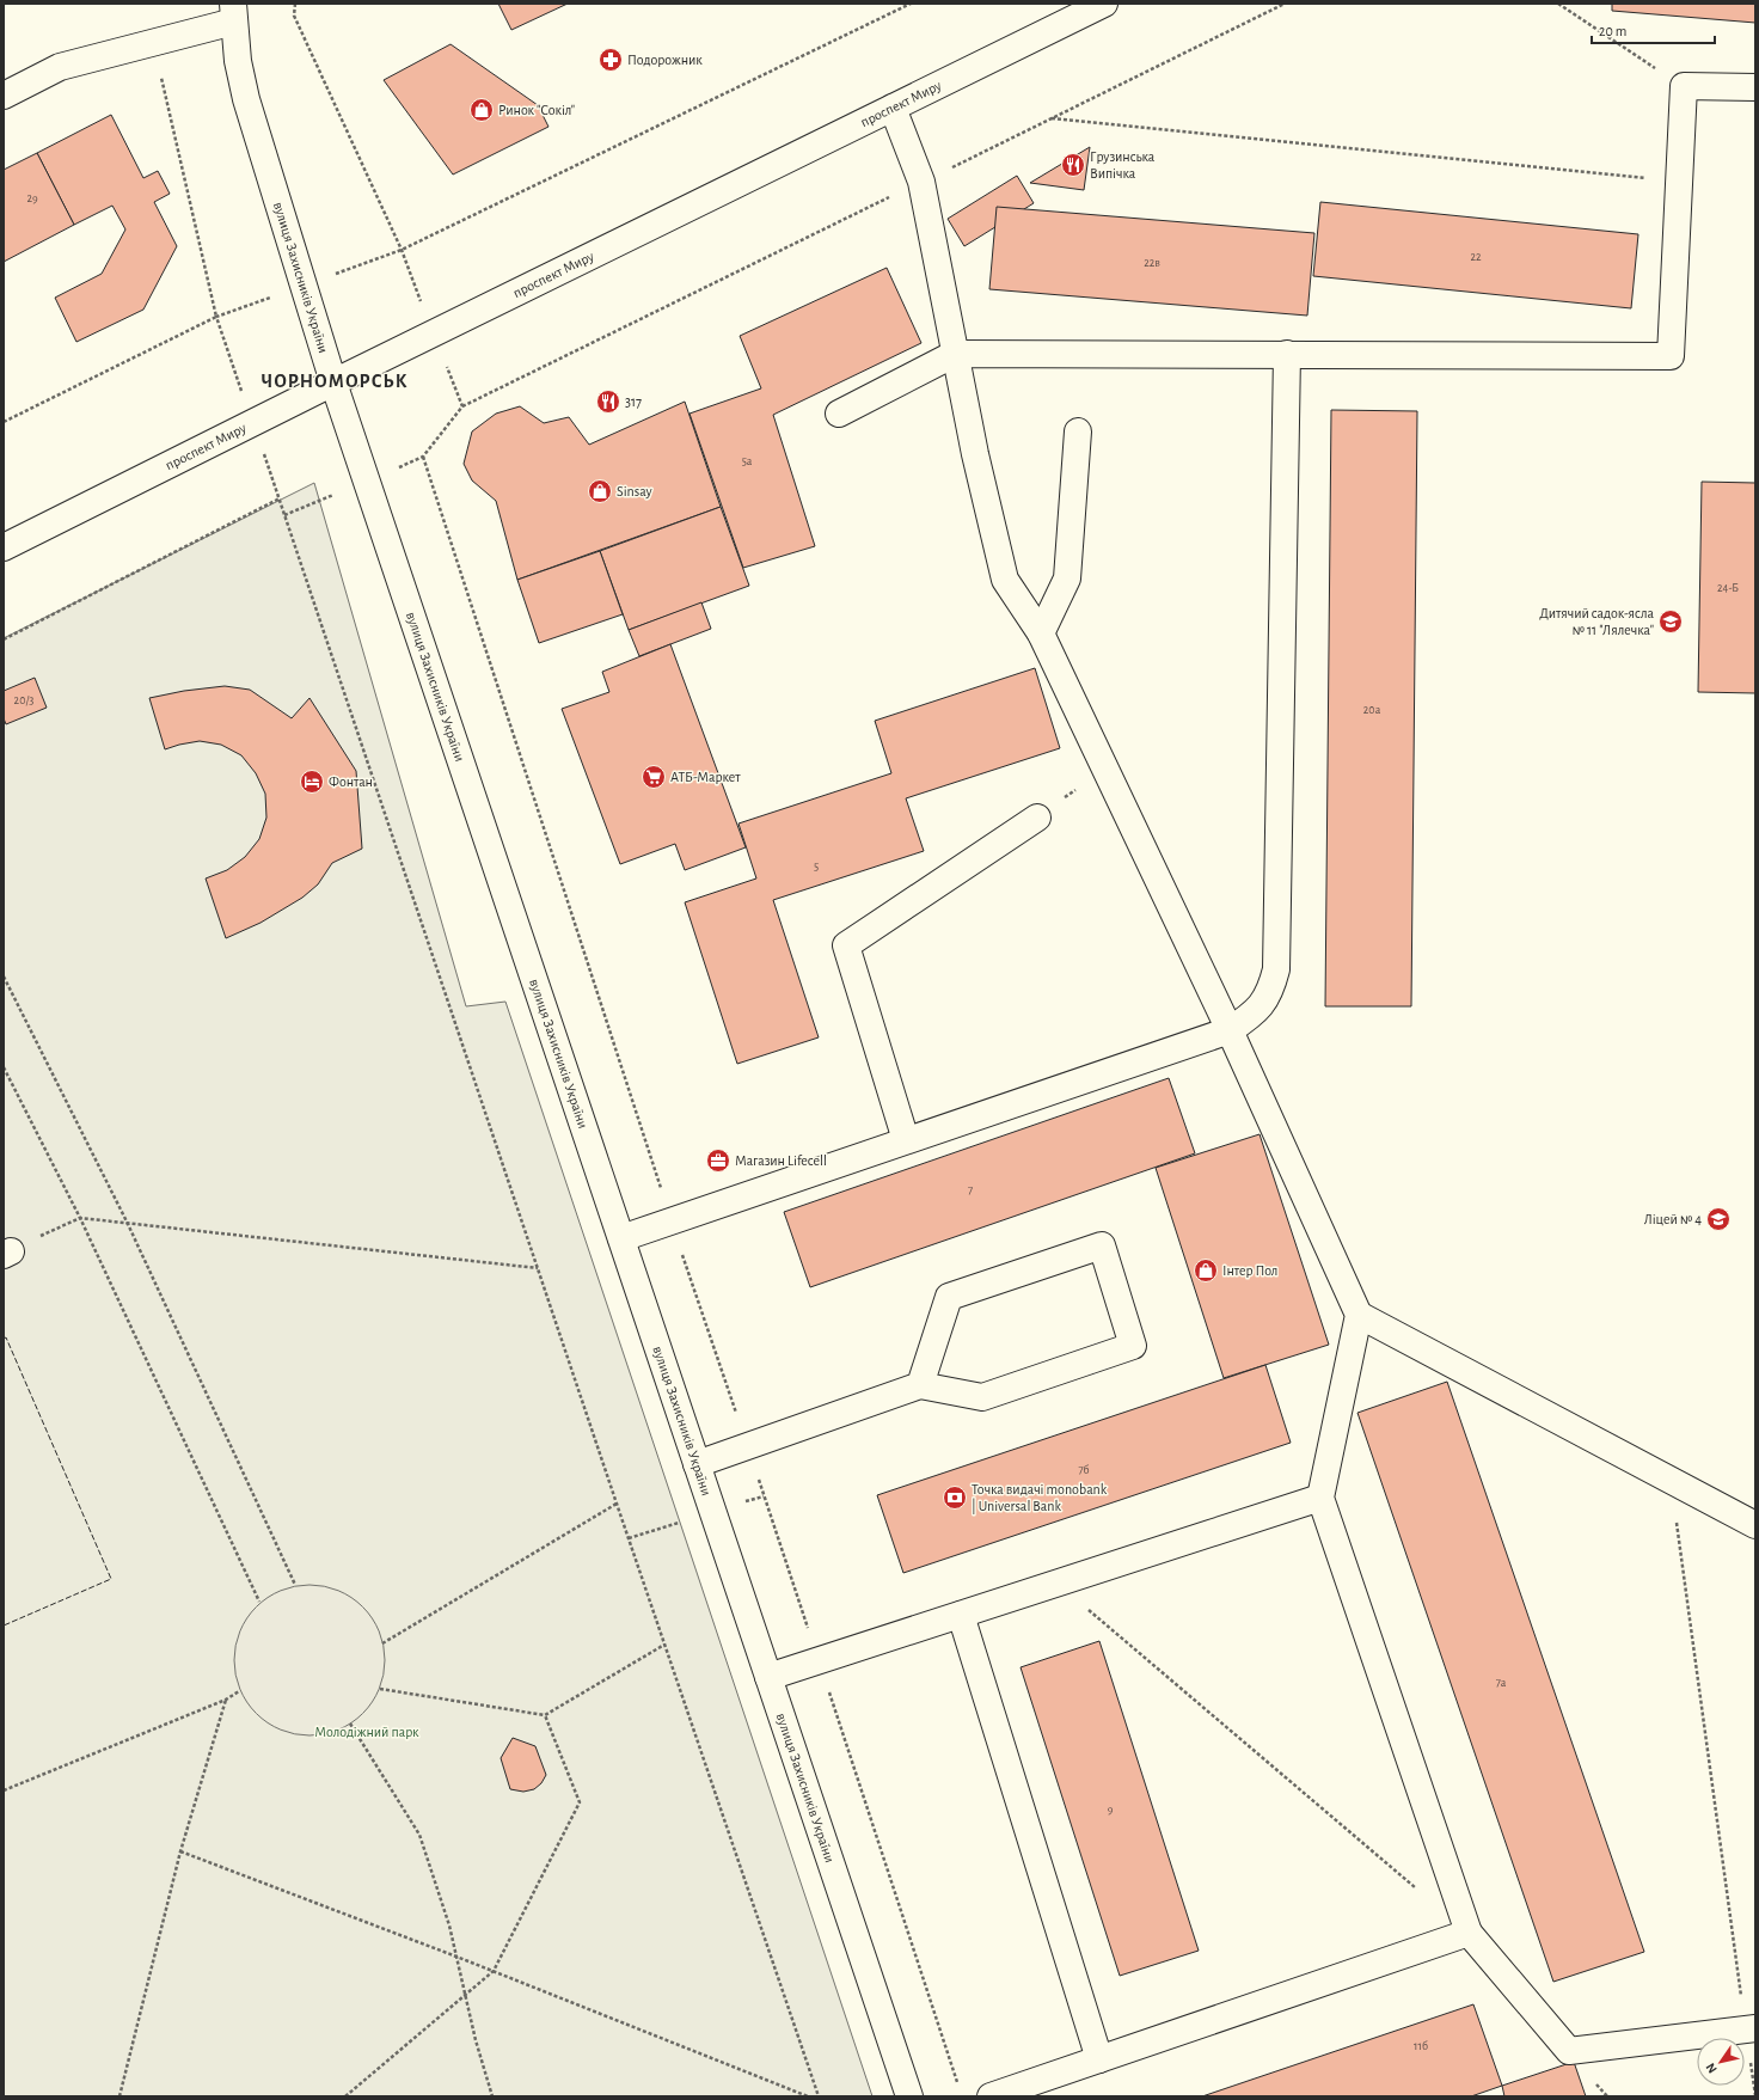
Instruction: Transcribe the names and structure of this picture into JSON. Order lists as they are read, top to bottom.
{
  "streets": {
    "main road": ["проспект Миру", "вулиця Захисників України"]
  },
  "crossings": [
    ["проспект Миру", "вулиця Захисників України"]
  ],
  "districts": ["ЧОРНОМОРСЬК"],
  "parks": ["Молодіжний парк"],
  "places": {
    "pharmacy": ["Подорожник"],
    "shop": ["Ринок \"Сокіл\"", "Sinsay", "Інтер Пол"],
    "restaurant": ["Грузинська Випічка", "317"],
    "school or university": ["Дитячий садок-ясла № 11 \"Лялечка\"", "Ліцей № 4"],
    "supermarket": ["АТБ-Маркет"],
    "hotel": ["Фонтан"],
    "office": ["Магазин Lifecell"],
    "bank": ["Точка видачі monobank | Universal Bank"]
  },
  "house_numbers": [
    "29",
    "22",
    "22в",
    "5а",
    "24-Б",
    "20/3",
    "20а",
    "5",
    "7",
    "7б",
    "7а",
    "9",
    "11б"
  ],
  "scale_bar": "20 m",
  "north": "bottom left"
}
